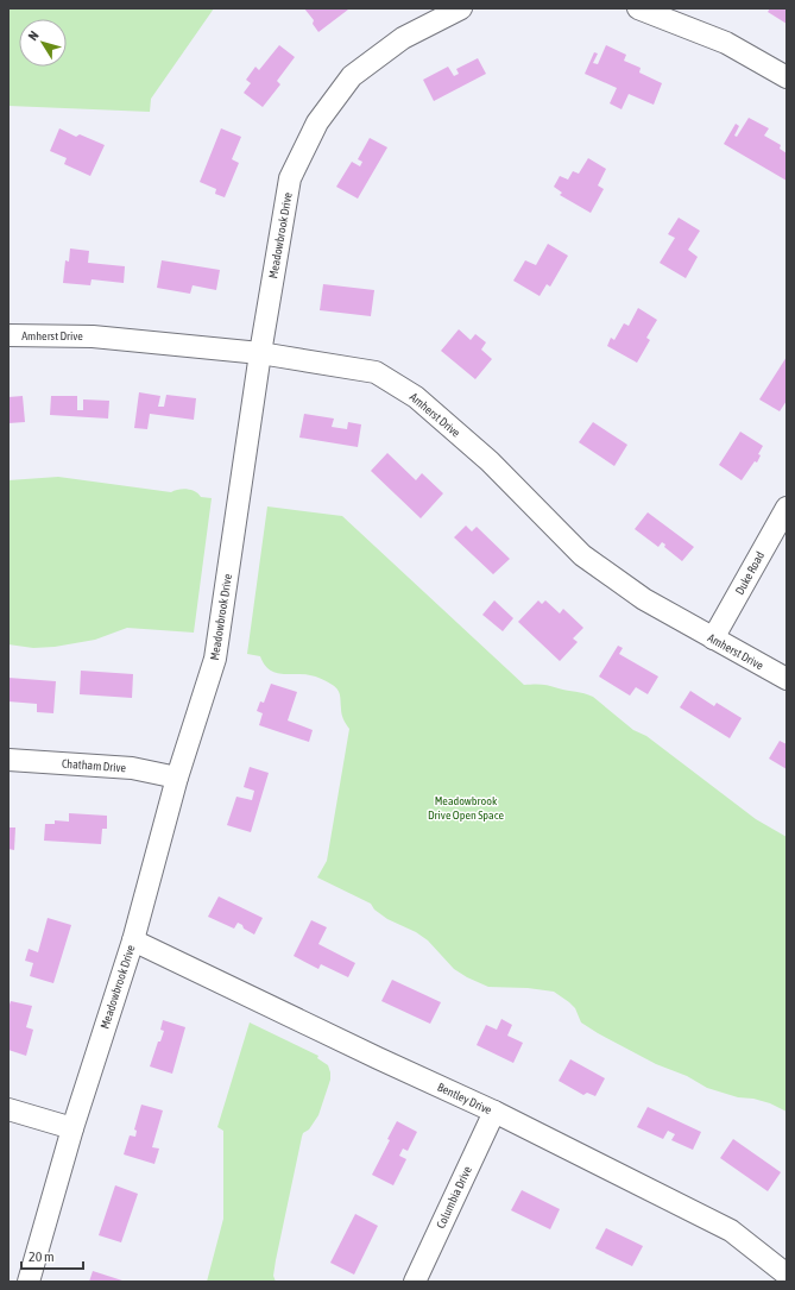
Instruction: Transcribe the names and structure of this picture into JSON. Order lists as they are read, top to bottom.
{
  "streets": {
    "street": [
      "Meadowbrook Drive",
      "Amherst Drive",
      "Duke Road",
      "Chatham Drive",
      "Bentley Drive",
      "Columbia Drive"
    ]
  },
  "crossings": [
    ["Meadowbrook Drive", "Amherst Drive"],
    ["Meadowbrook Drive", "Chatham Drive"],
    ["Meadowbrook Drive", "Bentley Drive"],
    ["Amherst Drive", "Duke Road"],
    ["Bentley Drive", "Columbia Drive"]
  ],
  "parks": ["Meadowbrook Drive Open Space"],
  "scale_bar": "20 m",
  "north": "top left"
}
